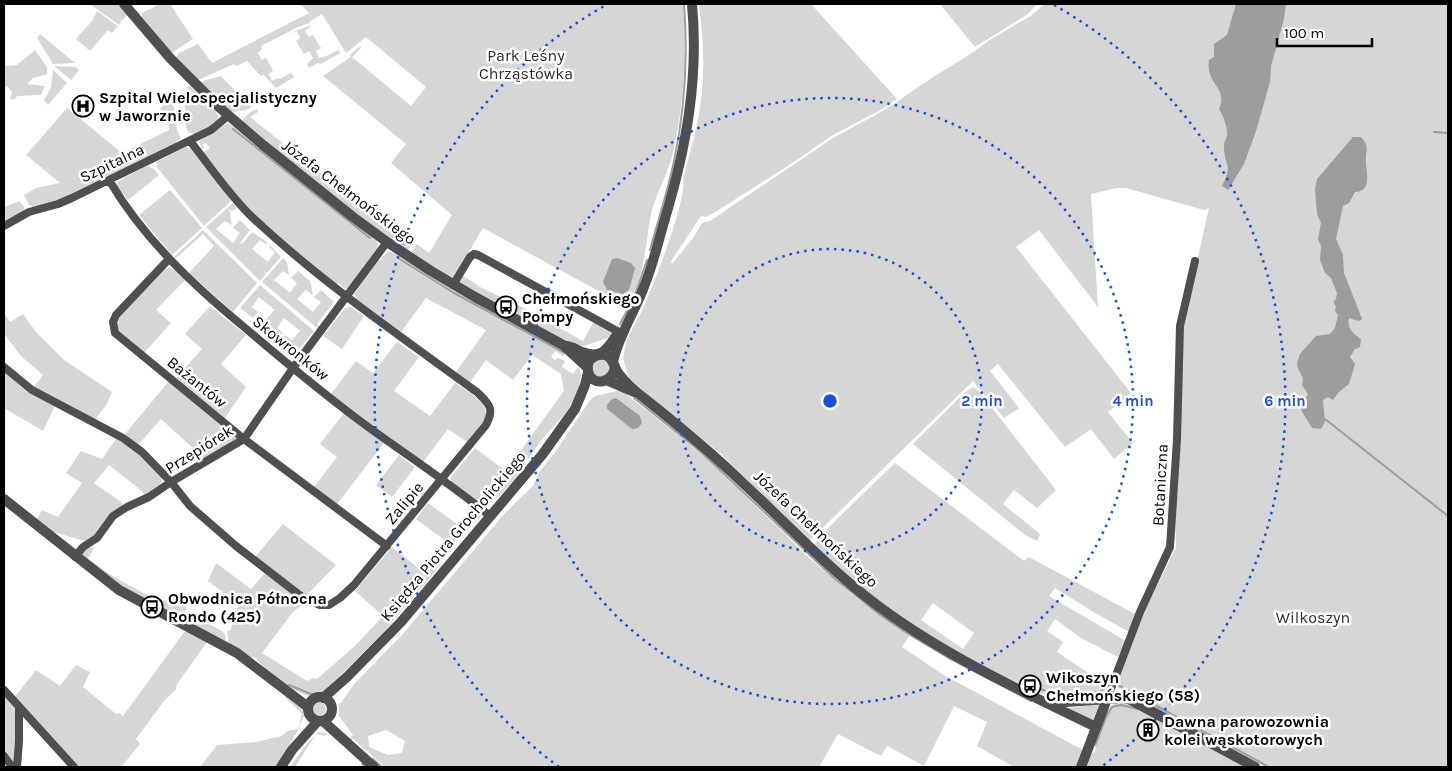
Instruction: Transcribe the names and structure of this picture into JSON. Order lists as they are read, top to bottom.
{
  "streets": {
    "street": [
      "Szpitalna",
      "Józefa Chełmońskiego",
      "Skowronków",
      "Bażantów",
      "Przepiórek",
      "Botaniczna",
      "Zalipie",
      "Księdza Piotra Grocholickiego"
    ]
  },
  "crossings": [
    ["Szpitalna", "Józefa Chełmońskiego"],
    ["Szpitalna", "Skowronków"],
    ["Szpitalna", "Zalipie"],
    ["Józefa Chełmońskiego", "Przepiórek"],
    ["Józefa Chełmońskiego", "Botaniczna"],
    ["Józefa Chełmońskiego", "Księdza Piotra Grocholickiego"],
    ["Skowronków", "Bażantów"],
    ["Skowronków", "Przepiórek"],
    ["Skowronków", "Zalipie"],
    ["Skowronków", "Księdza Piotra Grocholickiego"],
    ["Bażantów", "Przepiórek"],
    ["Bażantów", "Zalipie"],
    ["Przepiórek", "Zalipie"]
  ],
  "parks": ["Park Leśny Chrząstówka", "Wilkoszyn"],
  "places": {
    "hospital": ["Szpital Wielospecjalistyczny w Jaworznie"],
    "bus stop": ["Chełmońskiego Pompy", "Obwodnica Północna Rondo (425)", "Wikoszyn Chełmońskiego (58)"],
    "building": ["Dawna parowozownia kolei wąskotorowych"]
  },
  "scale_bar": "100 m",
  "rings": ["2 min", "4 min", "6 min"]
}
